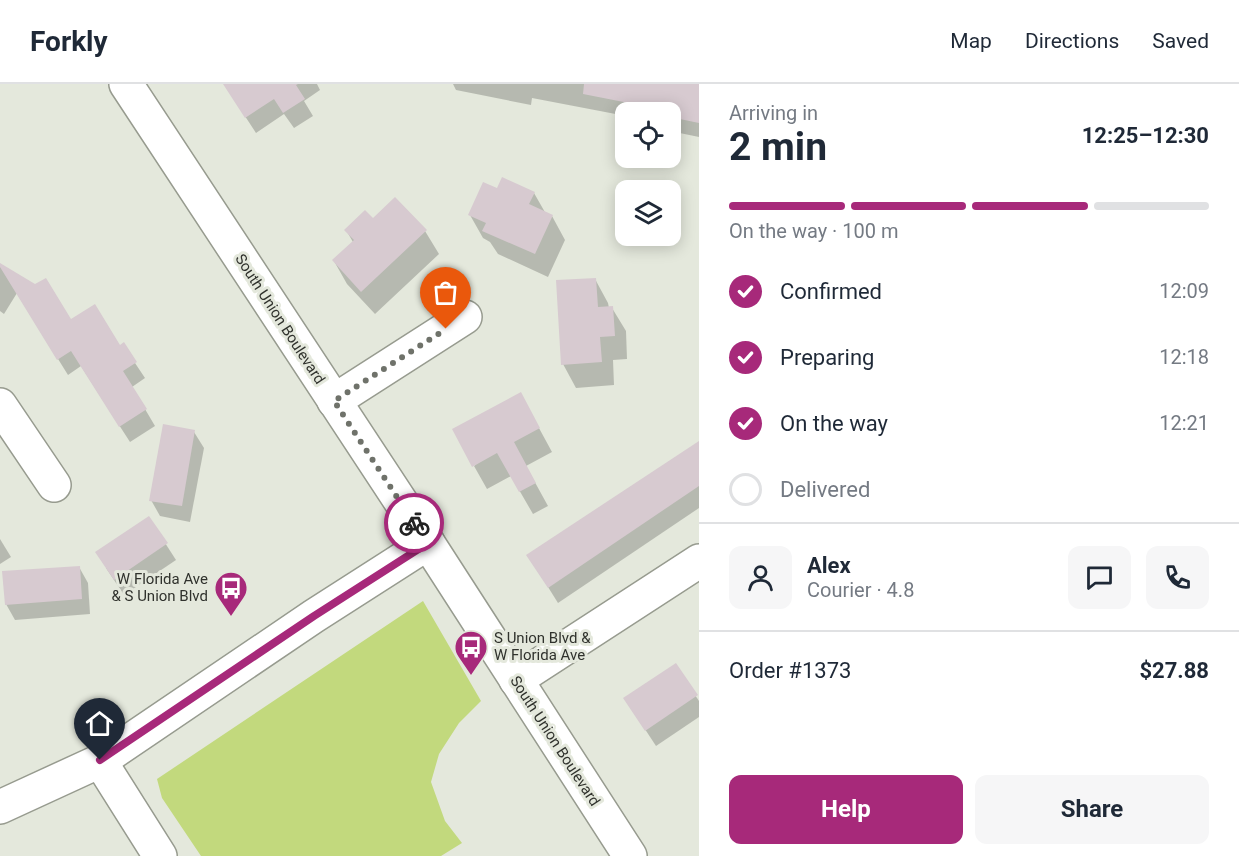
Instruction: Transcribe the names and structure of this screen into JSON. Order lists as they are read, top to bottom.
{
  "streets": {
    "street": ["South Union Boulevard"]
  },
  "places": {
    "bus stop": ["W Florida Ave & S Union Blvd", "S Union Blvd & W Florida Ave"]
  },
  "page": {
    "header": "Forkly",
    "nav": ["Map", "Directions", "Saved"],
    "heading": ["2 min", "Arriving in", "12:25–12:30"],
    "panel": [
      "Alex",
      "Courier · 4.8",
      "Order #1373",
      "$27.88"
    ],
    "bar": "On the way · 100 m",
    "list": [
      ["Confirmed", "12:09"],
      ["Preparing", "12:18"],
      ["On the way", "12:21"],
      "Delivered"
    ],
    "buttons": ["Help", "Share"]
  }
}
